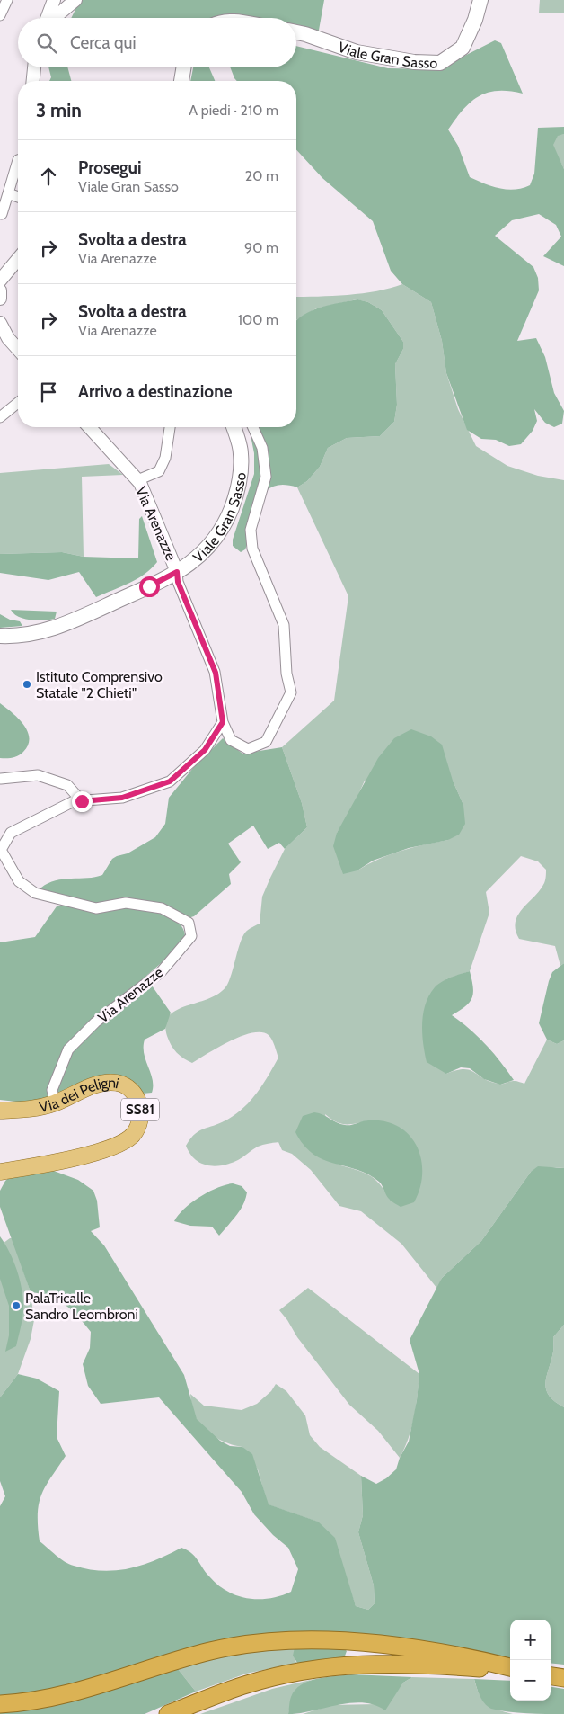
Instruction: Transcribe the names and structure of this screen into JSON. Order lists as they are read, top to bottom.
{
  "streets": {
    "main road": ["Viale Gran Sasso", "Via dei Peligni", "SS81"],
    "street": ["Via Arenazze"]
  },
  "crossings": [
    ["Viale Gran Sasso", "Via Arenazze"],
    ["Via Arenazze", "Via dei Peligni"]
  ],
  "places": ["Istituto Comprensivo Statale \"2 Chieti\"", "PalaTricalle Sandro Leombroni"],
  "page": {
    "search": "Cerca qui",
    "heading": ["3 min", "A piedi · 210 m"],
    "list": [
      ["Prosegui", "Viale Gran Sasso", "20 m"],
      ["Svolta a destra", "Via Arenazze", "90 m"],
      ["Svolta a destra", "Via Arenazze", "100 m"],
      "Arrivo a destinazione"
    ],
    "map_buttons": ["+", "−"]
  }
}
